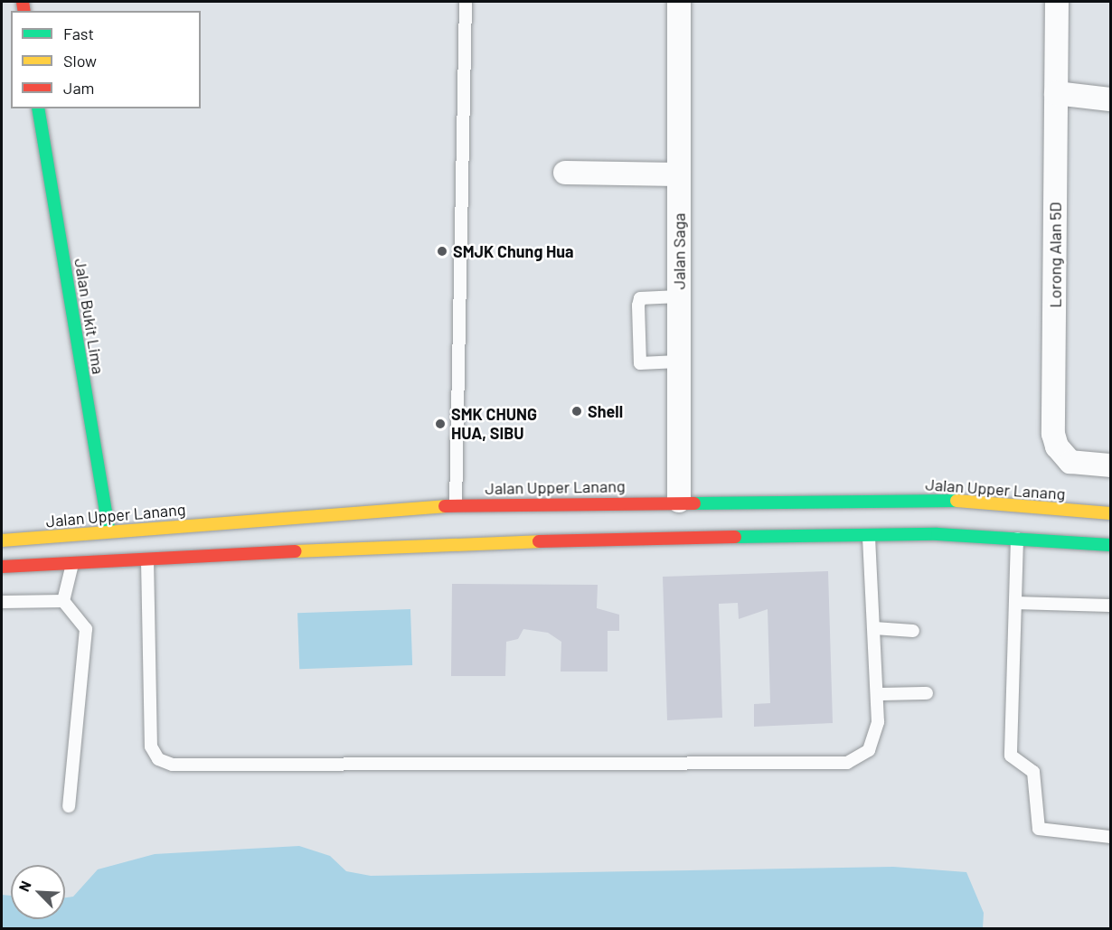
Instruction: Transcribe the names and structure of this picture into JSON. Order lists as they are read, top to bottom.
{
  "streets": {
    "main road": ["Jalan Bukit Lima", "Jalan Upper Lanang"],
    "street": ["Jalan Saga", "Lorong Alan 5D"]
  },
  "crossings": [
    ["Jalan Saga", "Jalan Upper Lanang"],
    ["Jalan Bukit Lima", "Jalan Upper Lanang"]
  ],
  "places": ["SMJK Chung Hua", "Shell", "SMK CHUNG HUA, SIBU"],
  "legend": ["Fast", "Slow", "Jam"],
  "north": "top left"
}
